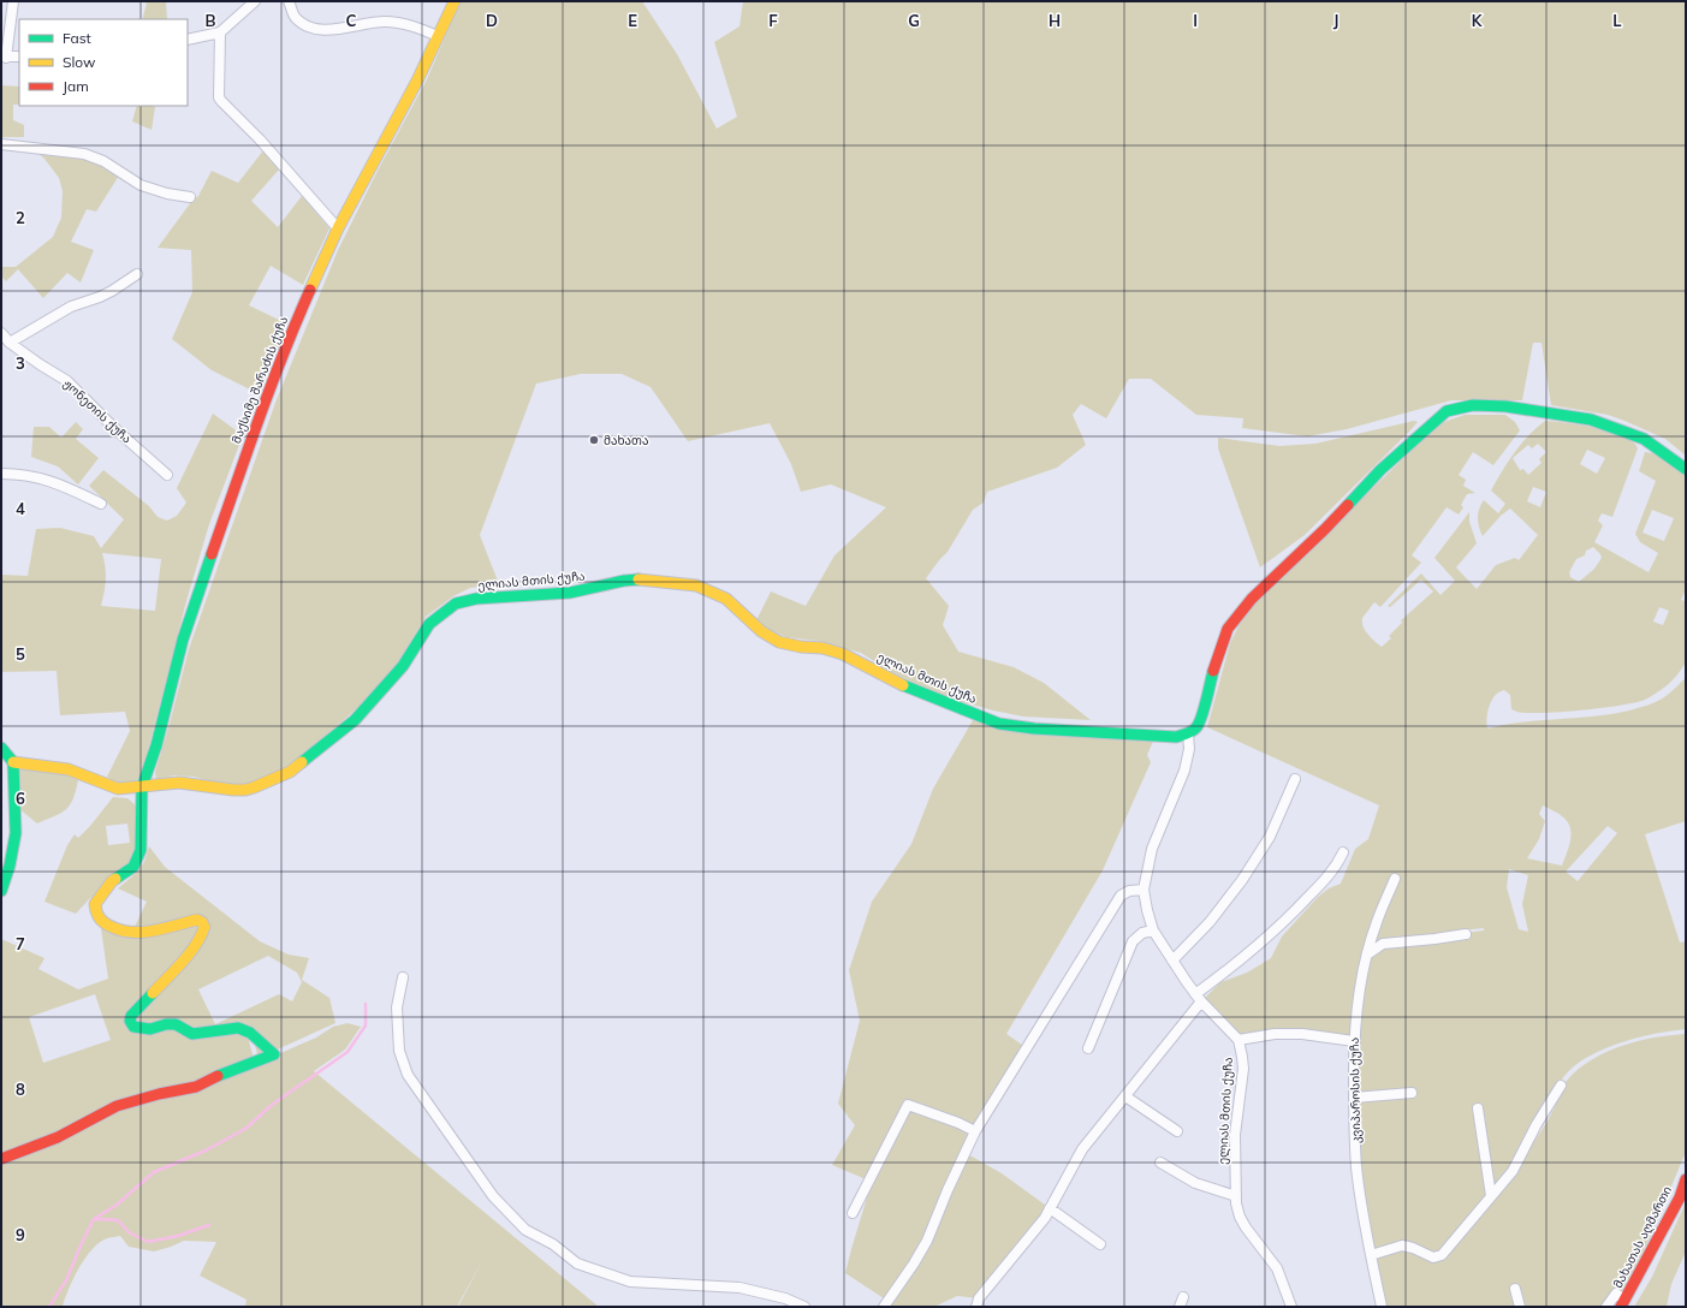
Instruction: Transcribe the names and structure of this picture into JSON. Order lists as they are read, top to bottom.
{
  "streets": {
    "street": [
      "მაქსიმე შარაძის ქუჩა",
      "ჟონეთის ქუჩა",
      "ელიას მთის ქუჩა",
      "კვიპაროსის ქუჩა",
      "მახათას აღმართი"
    ]
  },
  "crossings": [
    ["მაქსიმე შარაძის ქუჩა", "ელიას მთის ქუჩა"]
  ],
  "places": ["მახათა"],
  "legend": ["Fast", "Slow", "Jam"],
  "grid": {
    "columns": [
      "B",
      "C",
      "D",
      "E",
      "F",
      "G",
      "H",
      "I",
      "J",
      "K",
      "L"
    ],
    "rows": [
      "2",
      "3",
      "4",
      "5",
      "6",
      "7",
      "8",
      "9"
    ]
  }
}
